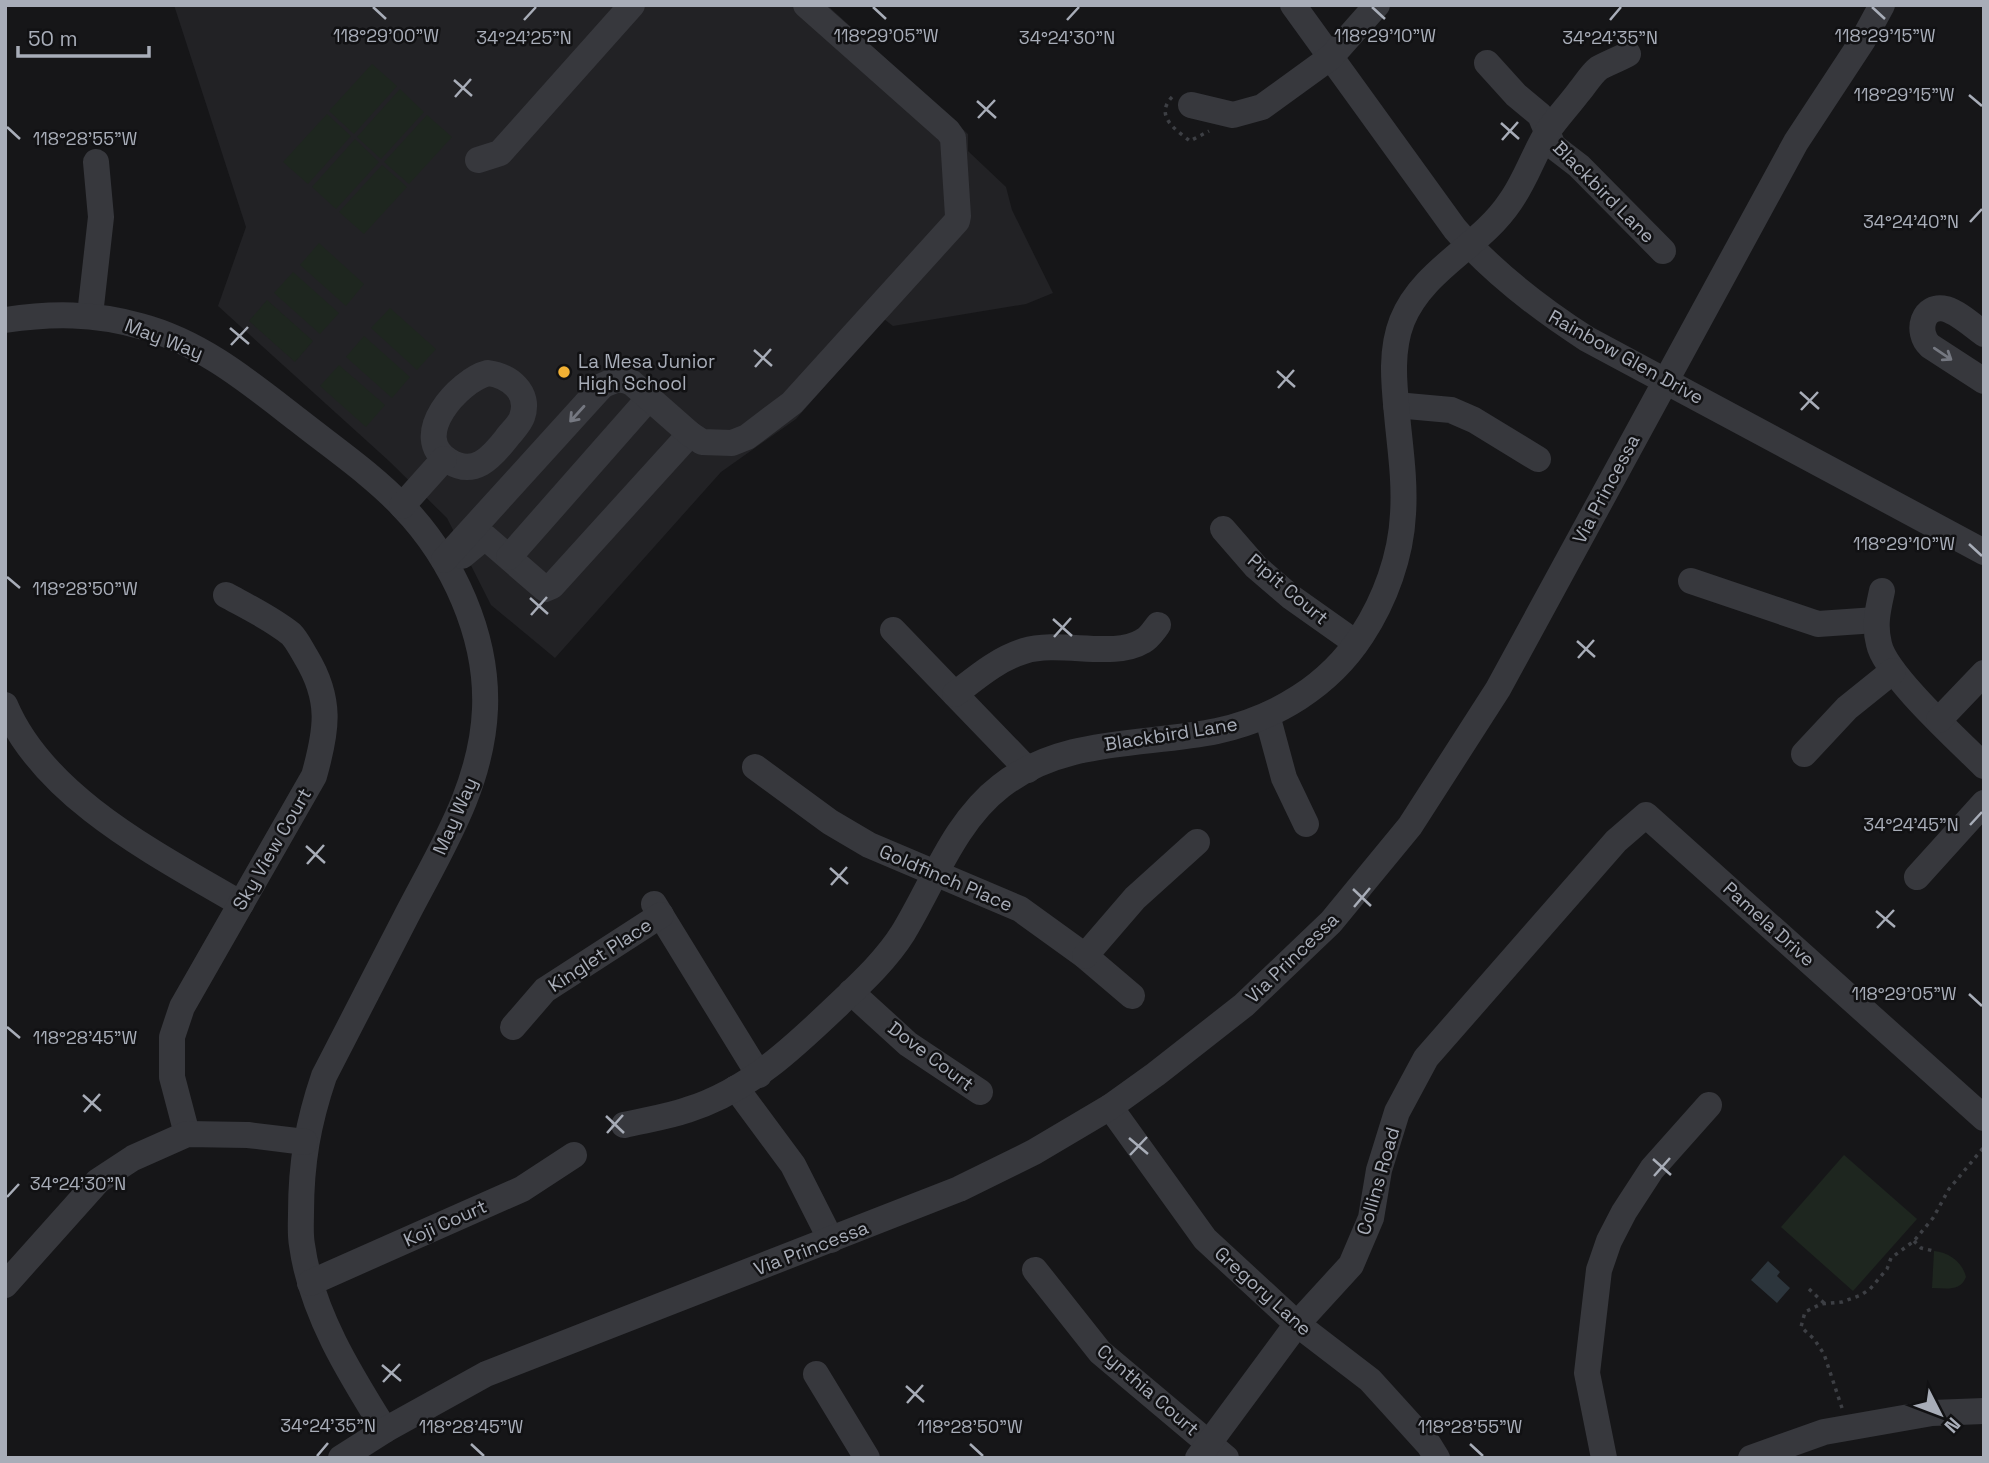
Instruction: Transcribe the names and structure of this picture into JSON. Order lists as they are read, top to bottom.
{
  "streets": {
    "street": [
      "Blackbird Lane",
      "May Way",
      "Rainbow Glen Drive",
      "Via Princessa",
      "Pipit Court",
      "Sky View Court",
      "Goldfinch Place",
      "Pamela Drive",
      "Kinglet Place",
      "Dove Court",
      "Collins Road",
      "Koji Court",
      "Gregory Lane",
      "Cynthia Court"
    ]
  },
  "crossings": [
    ["Blackbird Lane", "Rainbow Glen Drive"],
    ["Blackbird Lane", "Pipit Court"],
    ["Blackbird Lane", "Goldfinch Place"],
    ["Blackbird Lane", "Kinglet Place"],
    ["Blackbird Lane", "Dove Court"],
    ["May Way", "Via Princessa"],
    ["May Way", "Koji Court"],
    ["Rainbow Glen Drive", "Via Princessa"],
    ["Via Princessa", "Kinglet Place"],
    ["Via Princessa", "Gregory Lane"],
    ["Pamela Drive", "Collins Road"],
    ["Collins Road", "Gregory Lane"],
    ["Collins Road", "Cynthia Court"]
  ],
  "places": ["La Mesa Junior High School"],
  "scale_bar": "50 m",
  "north": "bottom right",
  "coordinates": [
    "118°29'00\"W",
    "118°29'05\"W",
    "118°29'10\"W",
    "118°29'15\"W",
    "34°24'25\"N",
    "34°24'30\"N",
    "34°24'35\"N",
    "118°28'55\"W",
    "34°24'40\"N",
    "118°28'50\"W",
    "34°24'45\"N",
    "118°28'45\"W"
  ]
}
